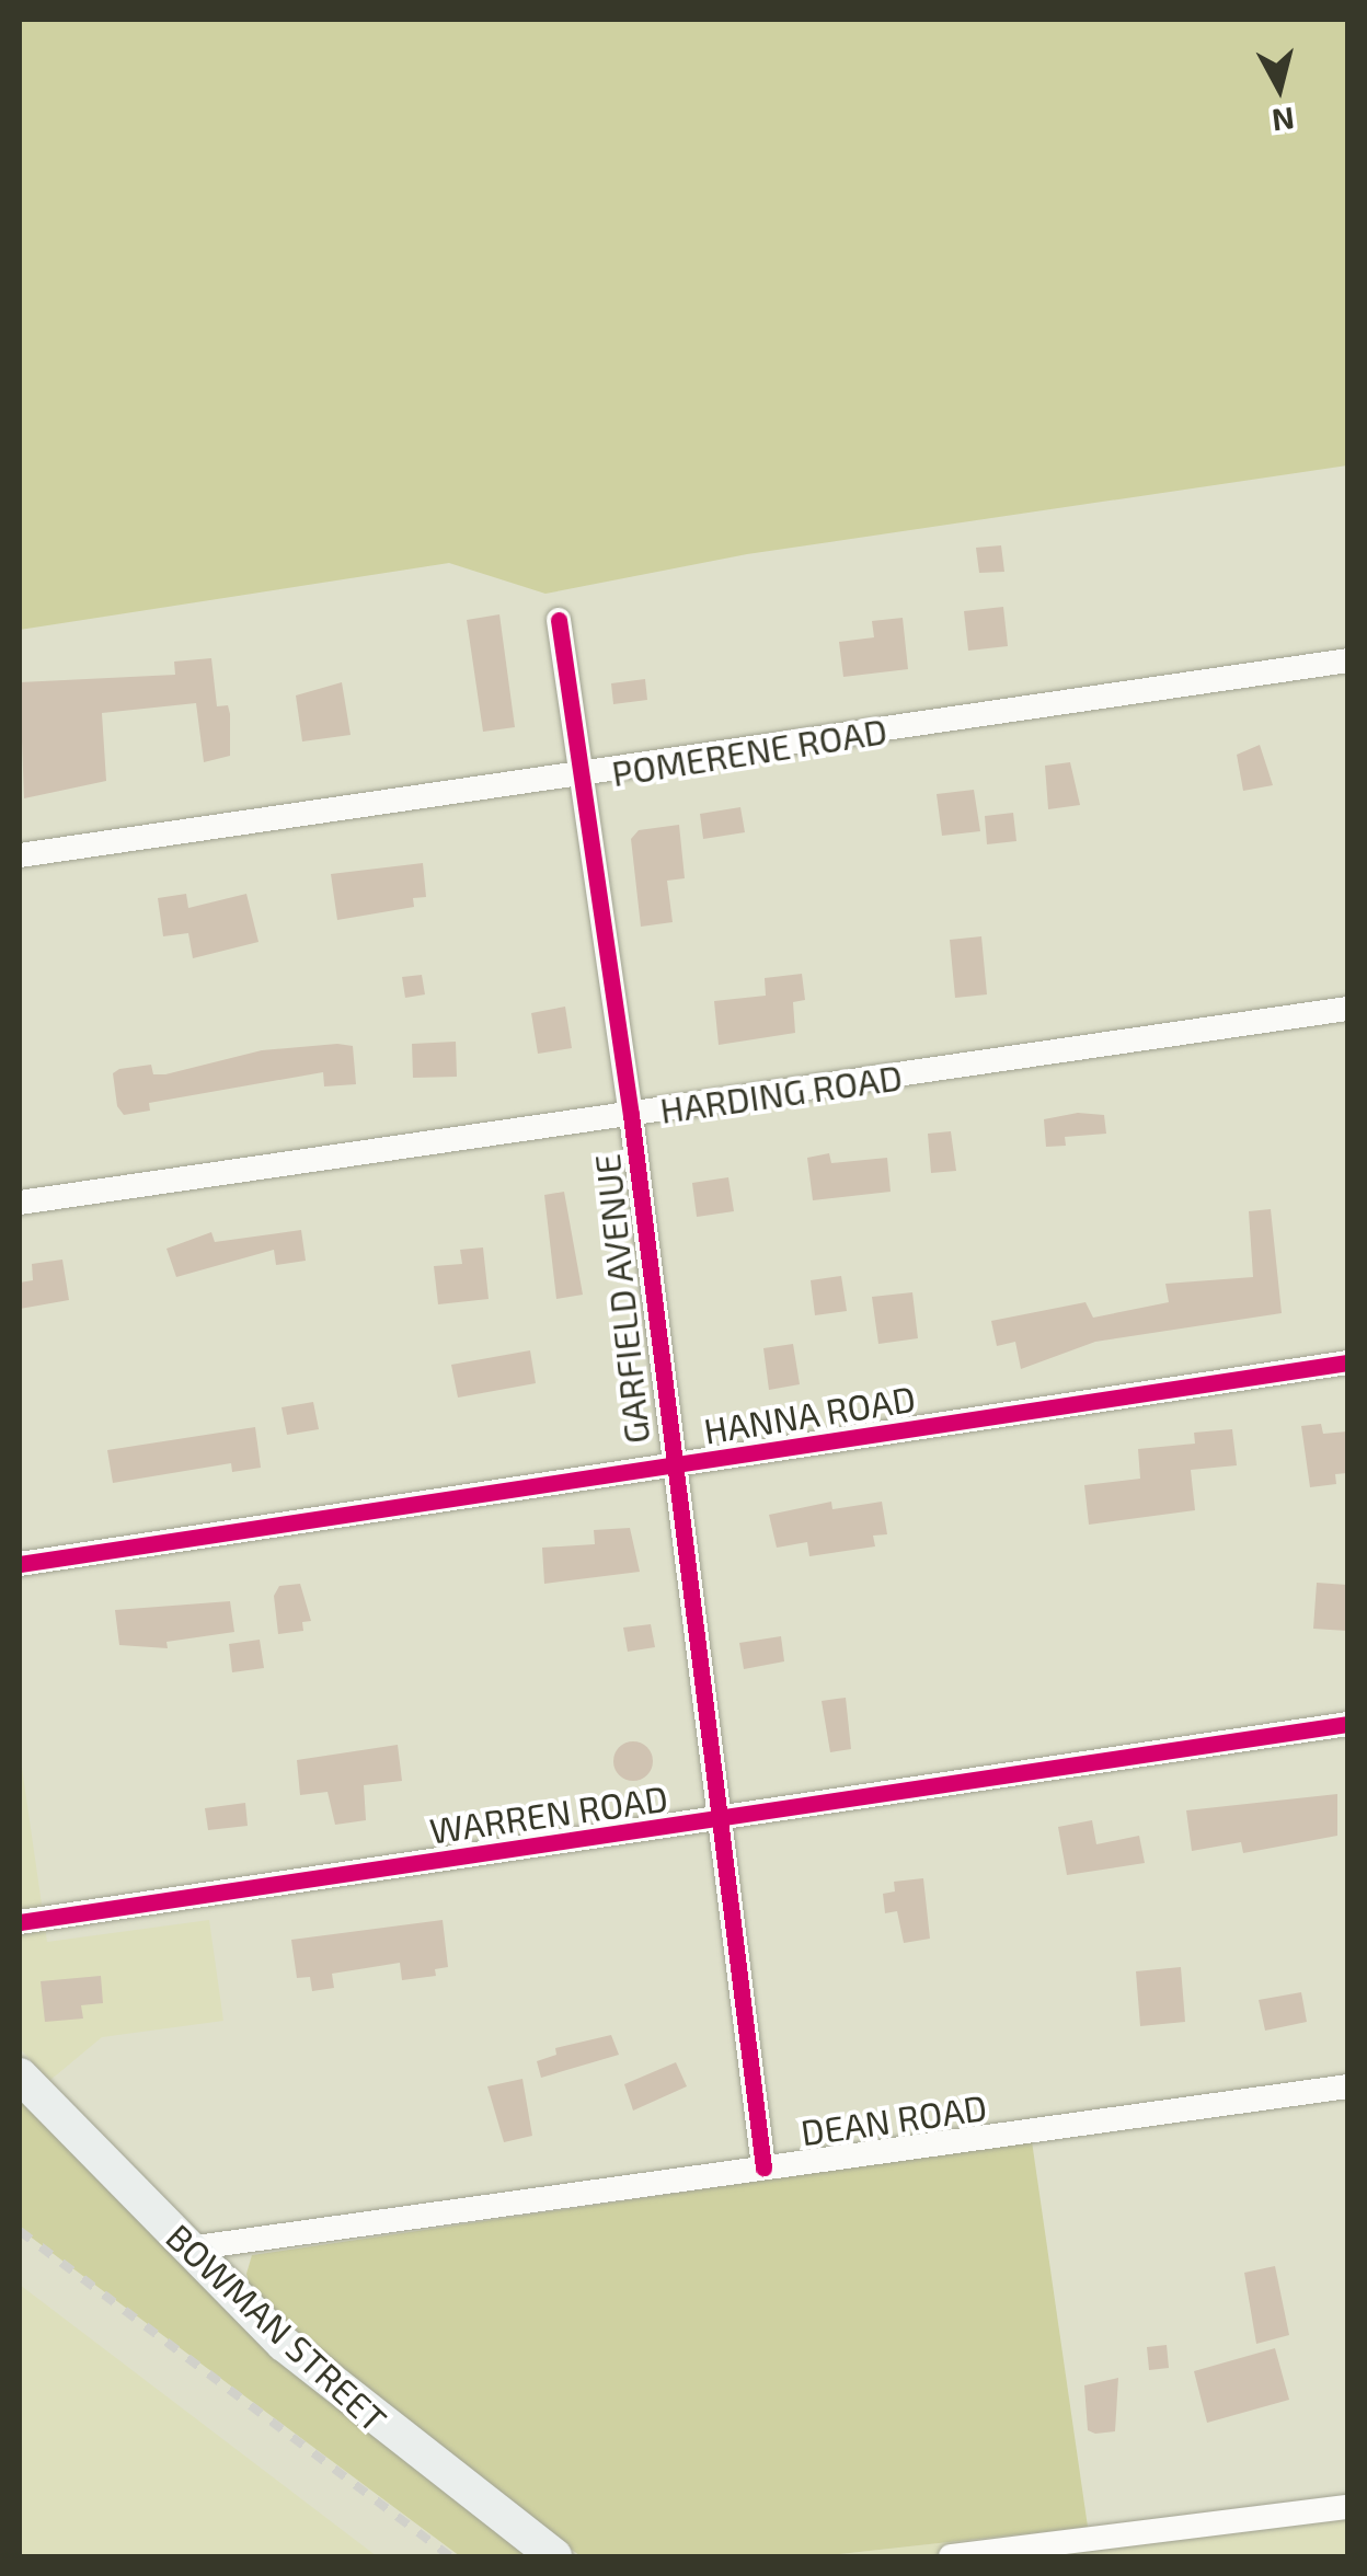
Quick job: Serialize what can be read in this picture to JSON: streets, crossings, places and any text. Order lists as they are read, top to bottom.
{
  "streets": {
    "street": [
      "POMERENE ROAD",
      "HARDING ROAD",
      "GARFIELD AVENUE",
      "HANNA ROAD",
      "WARREN ROAD",
      "DEAN ROAD",
      "BOWMAN STREET"
    ]
  },
  "crossings": [
    ["POMERENE ROAD", "GARFIELD AVENUE"],
    ["HARDING ROAD", "GARFIELD AVENUE"],
    ["GARFIELD AVENUE", "HANNA ROAD"],
    ["GARFIELD AVENUE", "WARREN ROAD"],
    ["GARFIELD AVENUE", "DEAN ROAD"],
    ["DEAN ROAD", "BOWMAN STREET"]
  ],
  "north": "bottom"
}
